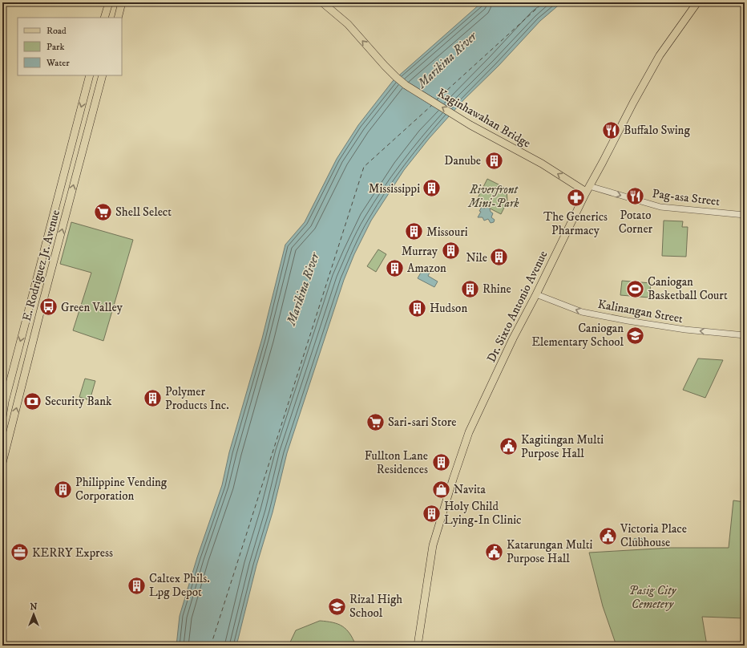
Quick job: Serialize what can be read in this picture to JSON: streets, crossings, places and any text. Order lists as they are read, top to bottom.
{
  "streets": {
    "main road": ["Kaginhawahan Bridge", "E. Rodriguez Jr. Avenue", "Dr. Sixto Antonio Avenue"],
    "street": ["Pag-asa Street", "Kalinangan Street"]
  },
  "crossings": [
    ["Kaginhawahan Bridge", "Pag-asa Street"],
    ["Kaginhawahan Bridge", "Dr. Sixto Antonio Avenue"],
    ["Pag-asa Street", "Dr. Sixto Antonio Avenue"],
    ["Dr. Sixto Antonio Avenue", "Kalinangan Street"]
  ],
  "one_way": ["Kaginhawahan Bridge", "Pag-asa Street", "Kalinangan Street"],
  "water": ["Marikina River"],
  "parks": ["Riverfront Mini-Park", "Pasig City Cemetery"],
  "places": {
    "restaurant": ["Buffalo Swing", "Potato Corner"],
    "building": [
      "Danube",
      "Mississippi",
      "Missouri",
      "Murray",
      "Nile",
      "Amazon",
      "Rhine",
      "Hudson",
      "Polymer Products Inc.",
      "Fullton Lane Residences",
      "Philippine Vending Corporation",
      "Holy Child Lying-In Clinic",
      "Caltex Phils. Lpg Depot"
    ],
    "pharmacy": ["The Generics Pharmacy"],
    "supermarket": ["Shell Select", "Sari-sari Store"],
    "sports": ["Caniogan Basketball Court"],
    "bus stop": ["Green Valley"],
    "school or university": ["Caniogan Elementary School", "Rizal High School"],
    "bank": ["Security Bank"],
    "public building": ["Kagitingan Multi Purpose Hall", "Victoria Place Clubhouse", "Katarungan Multi Purpose Hall"],
    "shop": ["Navita"],
    "office": ["KERRY Express"]
  },
  "legend": ["Road", "Park", "Water"],
  "north": "top"
}
